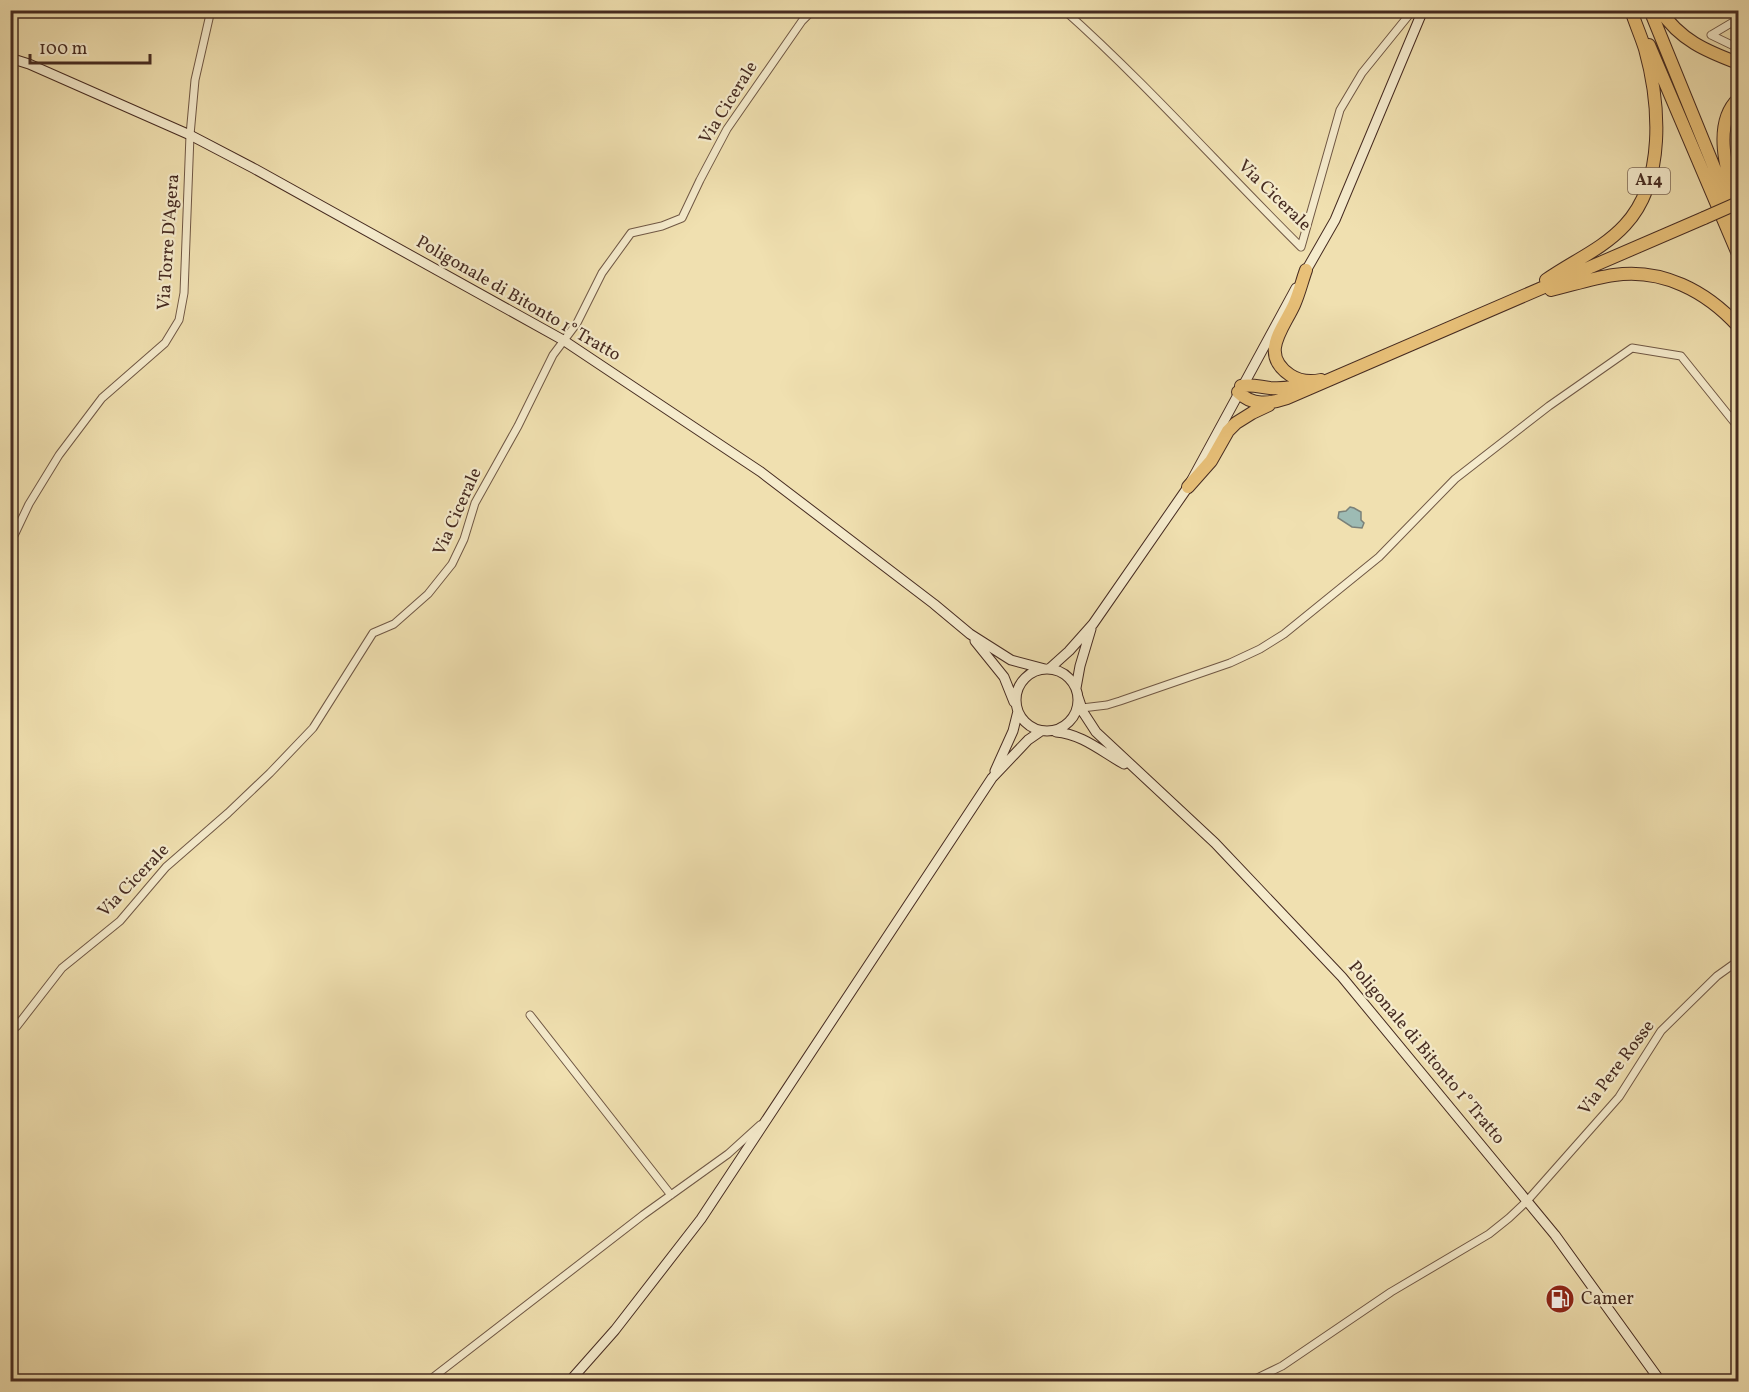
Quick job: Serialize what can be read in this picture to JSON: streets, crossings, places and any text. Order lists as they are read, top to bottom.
{
  "streets": {
    "highway": ["A14"],
    "main road": ["Poligonale di Bitonto 1° Tratto"],
    "street": ["Via Cicerale", "Via Torre D'Agera", "Via Pere Rosse"]
  },
  "crossings": [
    ["Via Cicerale", "Poligonale di Bitonto 1° Tratto"],
    ["Via Torre D'Agera", "Poligonale di Bitonto 1° Tratto"],
    ["Poligonale di Bitonto 1° Tratto", "Via Pere Rosse"]
  ],
  "places": {
    "fuel station": ["Camer"]
  },
  "scale_bar": "100 m"
}
